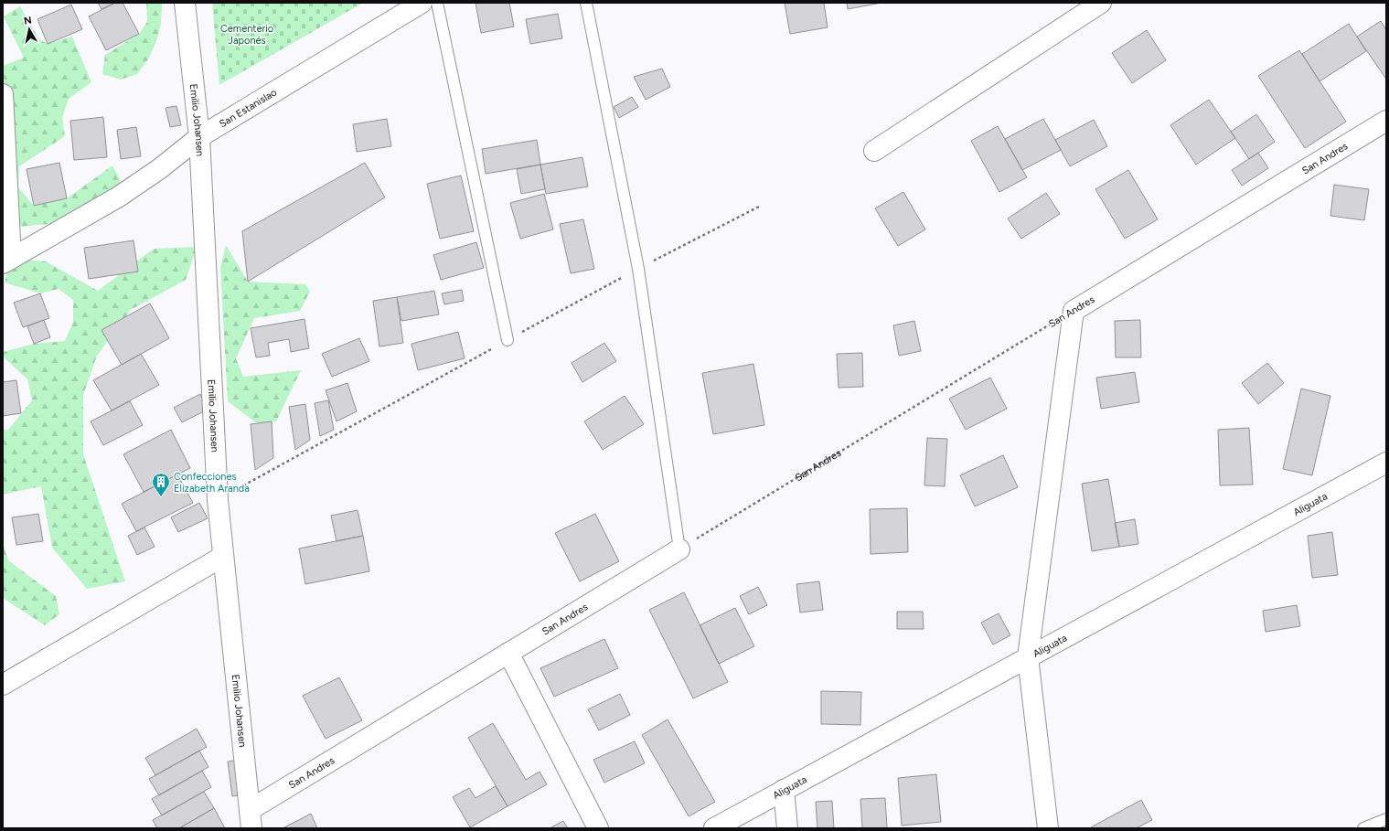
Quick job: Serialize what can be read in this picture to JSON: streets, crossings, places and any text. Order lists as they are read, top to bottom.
{
  "streets": {
    "street": [
      "San Estanislao",
      "Emilio Johansen",
      "San Andres",
      "Aliguata"
    ]
  },
  "crossings": [
    ["San Estanislao", "Emilio Johansen"],
    ["Emilio Johansen", "San Andres"]
  ],
  "parks": ["Cementerio Japonés"],
  "places": {
    "building": ["Confecciones Elizabeth Aranda"]
  },
  "north": "top"
}
